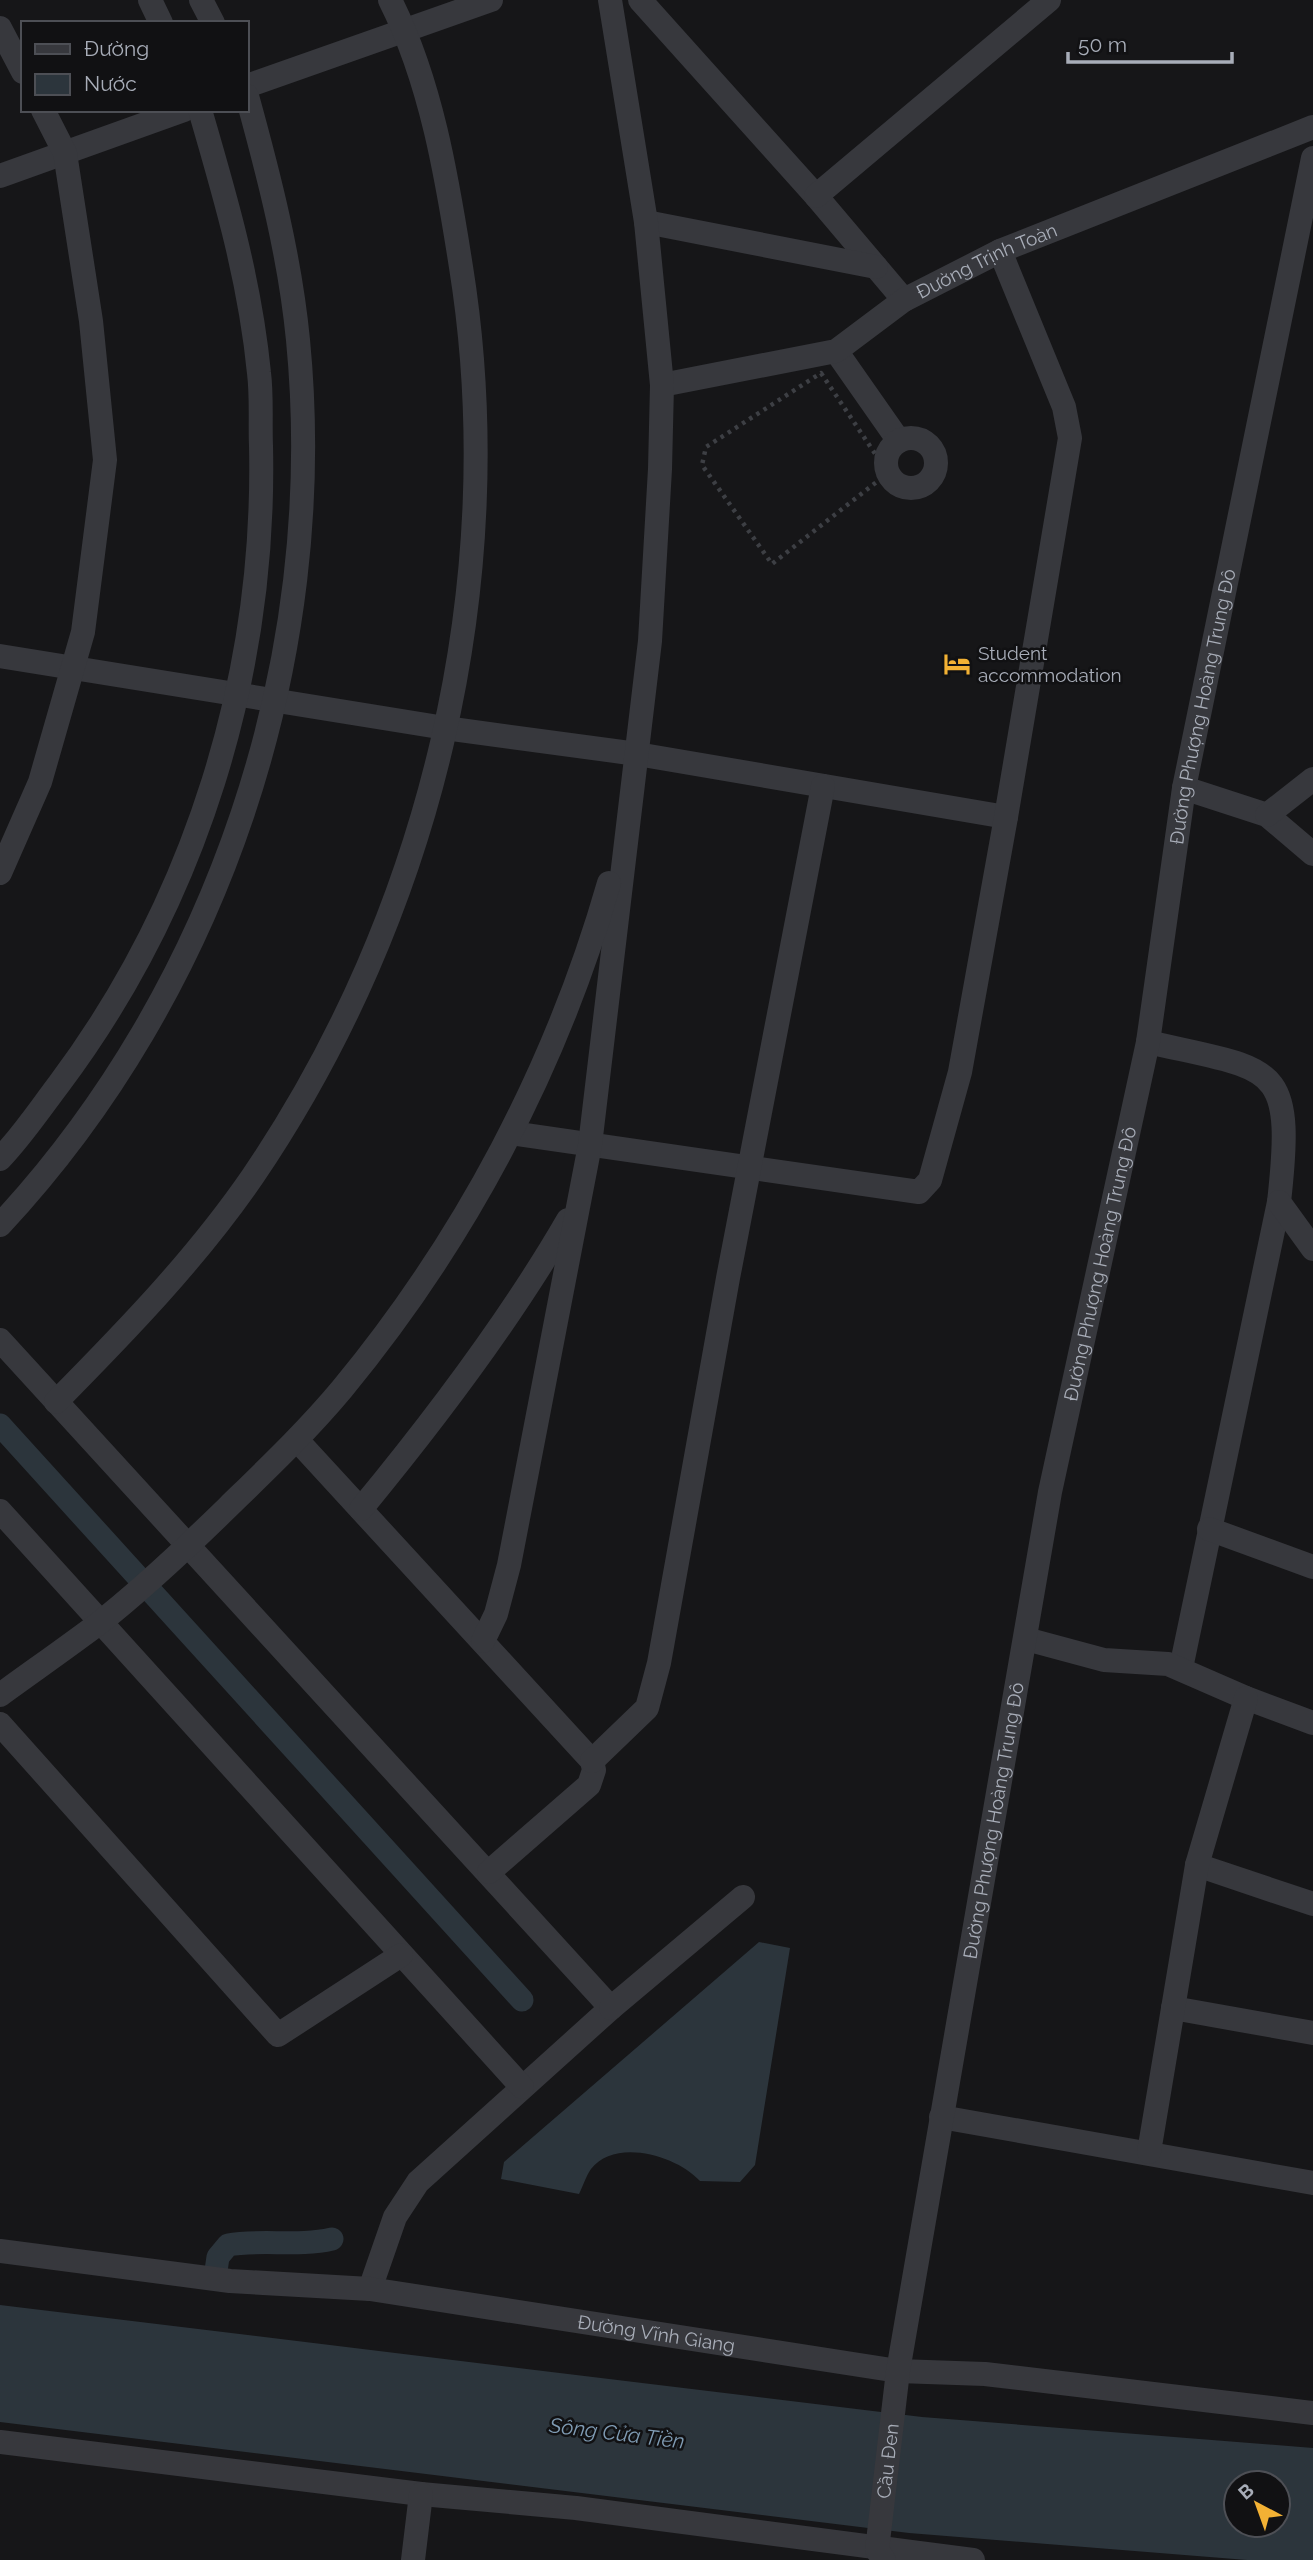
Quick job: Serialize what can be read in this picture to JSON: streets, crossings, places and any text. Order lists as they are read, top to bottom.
{
  "streets": {
    "street": [
      "Đường Trịnh Toàn",
      "Đường Phượng Hoàng Trung Đô",
      "Đường Vĩnh Giang",
      "Cầu Đen"
    ]
  },
  "crossings": [
    ["Đường Phượng Hoàng Trung Đô", "Đường Vĩnh Giang"],
    ["Đường Phượng Hoàng Trung Đô", "Cầu Đen"],
    ["Đường Vĩnh Giang", "Cầu Đen"]
  ],
  "water": ["Sông Cửa Tiền"],
  "places": {
    "hotel": ["Student accommodation"]
  },
  "legend": ["Đường", "Nước"],
  "scale_bar": "50 m",
  "north": "top left"
}
